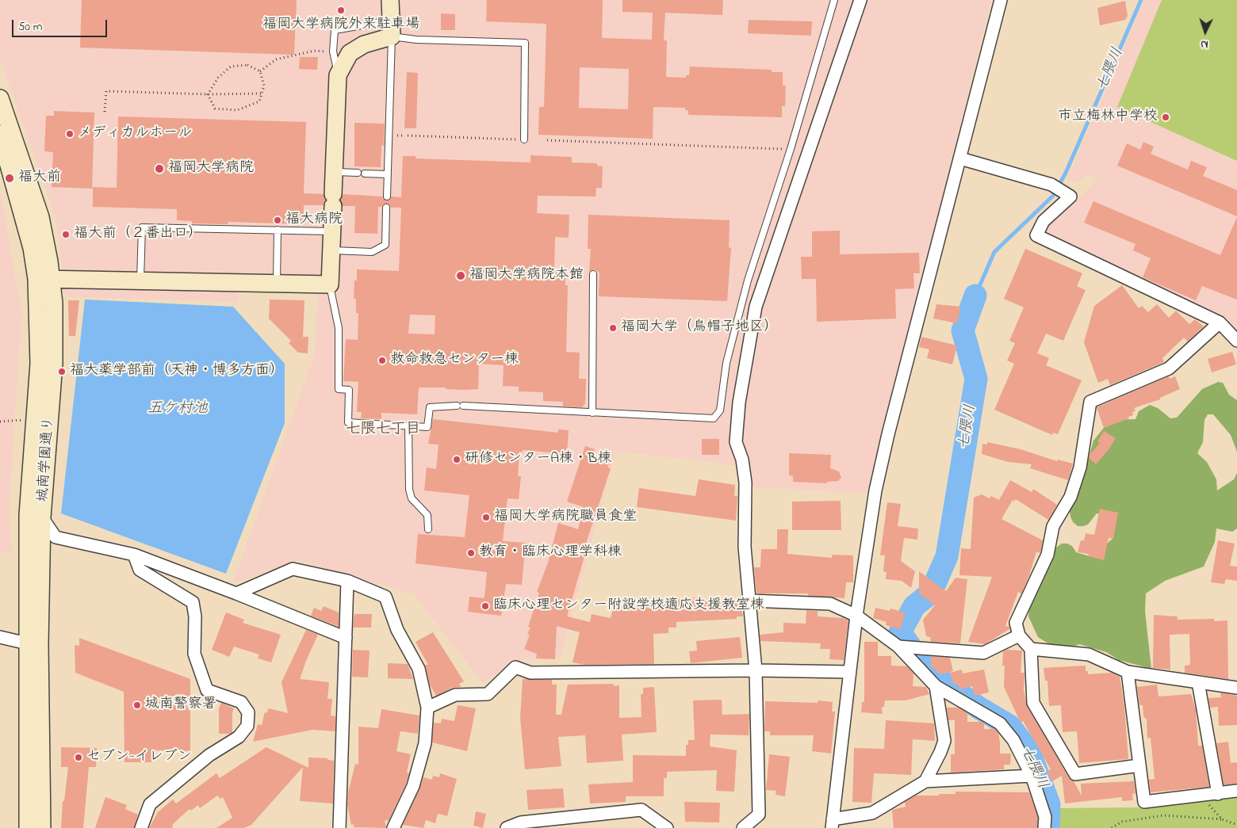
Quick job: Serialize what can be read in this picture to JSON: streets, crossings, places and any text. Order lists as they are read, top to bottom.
{
  "streets": {
    "street": ["城南学園通り"]
  },
  "districts": ["七隈七丁目"],
  "water": ["七隈川", "五ケ村池"],
  "places": [
    "福岡大学病院外来駐車場",
    "市立梅林中学校",
    "メディカルホール",
    "福岡大学病院",
    "福大前",
    "福大病院",
    "福大前（２番出口）",
    "福岡大学病院本館",
    "福岡大学（烏帽子地区）",
    "救命救急センター棟",
    "福大薬学部前（天神・博多方面）",
    "研修センターA棟・B棟",
    "福岡大学病院職員食堂",
    "教育・臨床心理学科棟",
    "臨床心理センター附設学校適応支援教室棟",
    "城南警察署",
    "セブン-イレブン"
  ],
  "scale_bar": "50 m",
  "north": "bottom"
}
